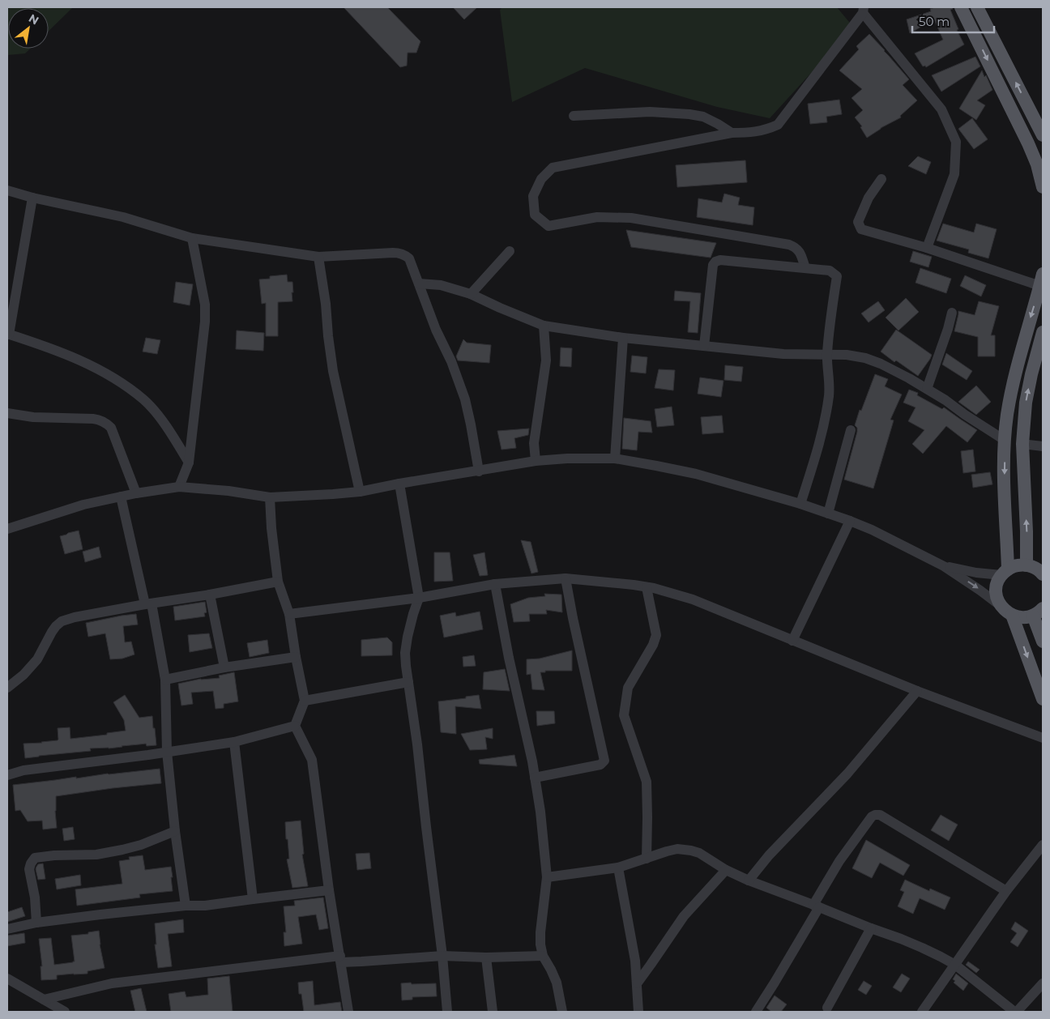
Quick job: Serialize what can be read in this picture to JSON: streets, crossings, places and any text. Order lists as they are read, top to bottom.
{
  "scale_bar": "50 m",
  "north": "top right"
}
